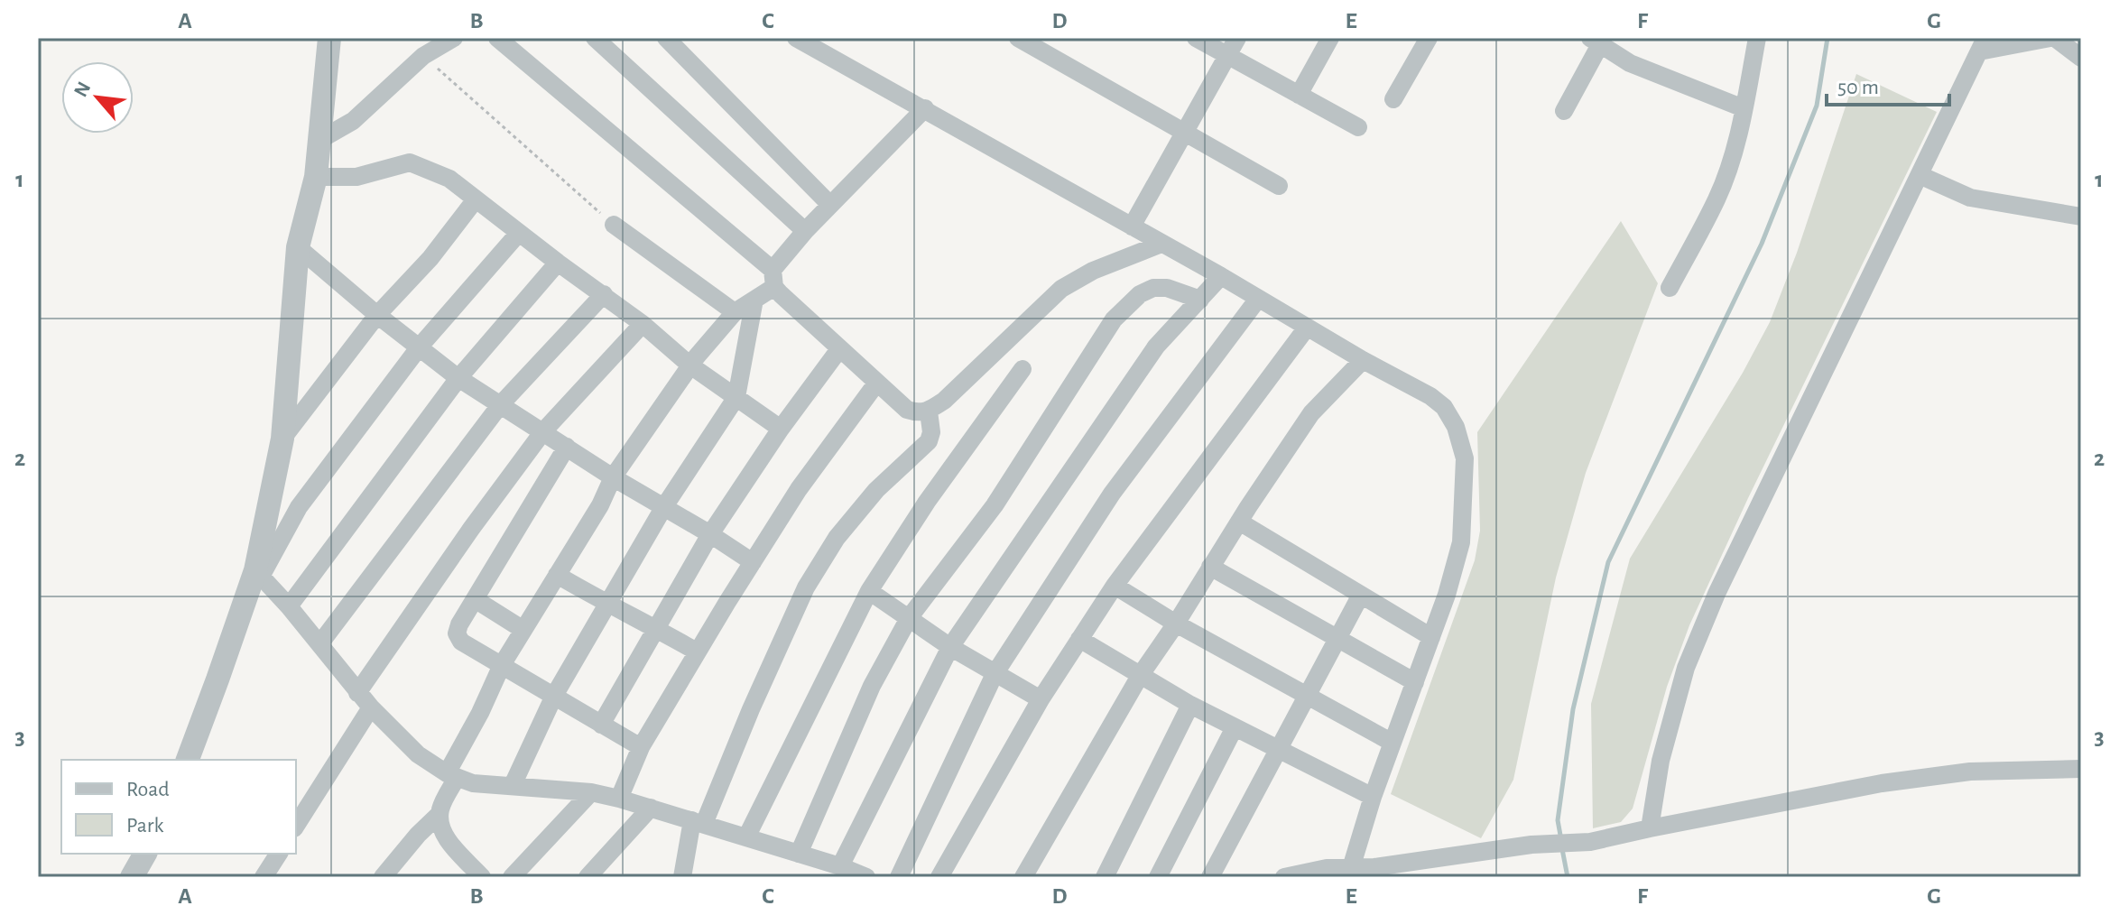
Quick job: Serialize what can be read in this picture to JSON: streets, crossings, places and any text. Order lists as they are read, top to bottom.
{
  "legend": ["Road", "Park"],
  "scale_bar": "50 m",
  "north": "top left",
  "grid": {
    "columns": [
      "A",
      "B",
      "C",
      "D",
      "E",
      "F",
      "G"
    ],
    "rows": ["1", "2", "3"]
  }
}
